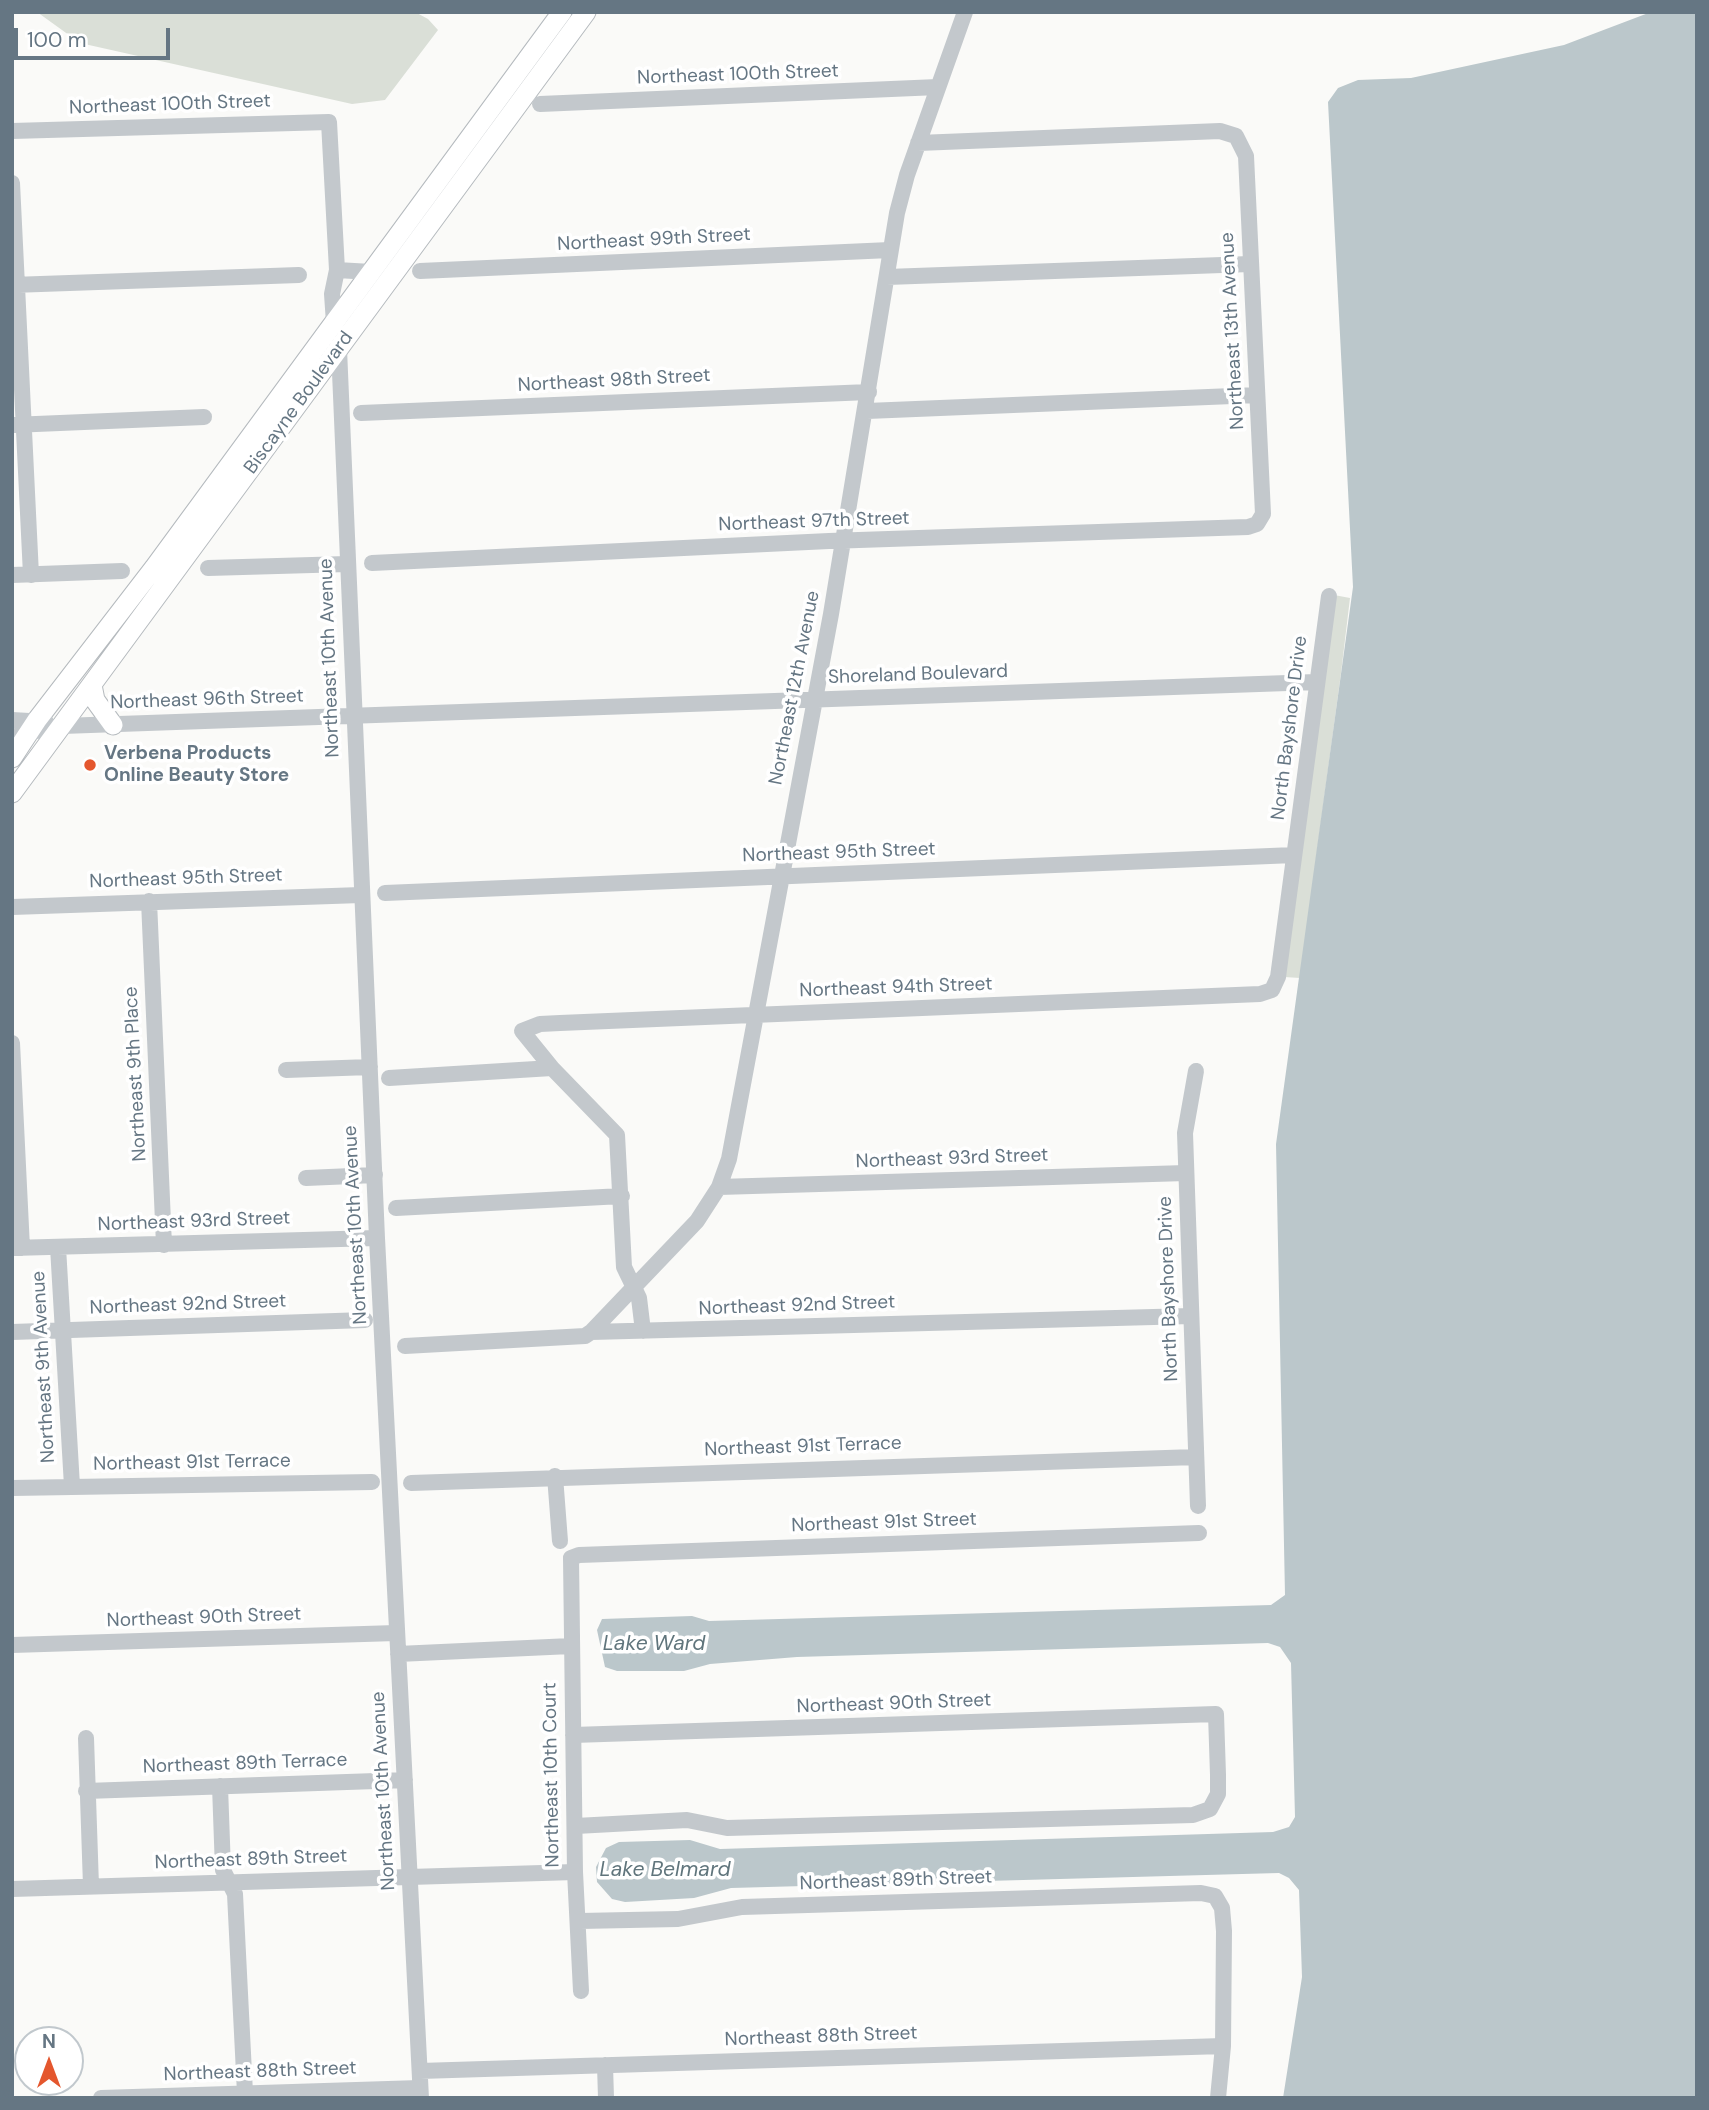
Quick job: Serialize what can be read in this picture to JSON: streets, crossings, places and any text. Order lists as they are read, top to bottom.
{
  "streets": {
    "main road": ["Biscayne Boulevard"],
    "street": [
      "Northeast 100th Street",
      "Northeast 99th Street",
      "Northeast 13th Avenue",
      "Northeast 98th Street",
      "Northeast 97th Street",
      "Northeast 10th Avenue",
      "Shoreland Boulevard",
      "Northeast 12th Avenue",
      "Northeast 96th Street",
      "North Bayshore Drive",
      "Northeast 95th Street",
      "Northeast 94th Street",
      "Northeast 9th Place",
      "Northeast 93rd Street",
      "Northeast 92nd Street",
      "Northeast 9th Avenue",
      "Northeast 91st Terrace",
      "Northeast 91st Street",
      "Northeast 90th Street",
      "Northeast 89th Terrace",
      "Northeast 10th Court",
      "Northeast 89th Street",
      "Northeast 88th Street"
    ]
  },
  "crossings": [
    ["Northeast 100th Street", "Northeast 12th Avenue"],
    ["Northeast 99th Street", "Northeast 12th Avenue"],
    ["Northeast 13th Avenue", "Northeast 97th Street"],
    ["Northeast 13th Avenue", "Northeast 12th Avenue"],
    ["Northeast 98th Street", "Northeast 12th Avenue"],
    ["Biscayne Boulevard", "Northeast 10th Avenue"],
    ["Biscayne Boulevard", "Northeast 96th Street"],
    ["Northeast 97th Street", "Northeast 12th Avenue"],
    ["Northeast 10th Avenue", "Shoreland Boulevard"],
    ["Northeast 10th Avenue", "Northeast 96th Street"],
    ["Northeast 10th Avenue", "Northeast 95th Street"],
    ["Northeast 10th Avenue", "Northeast 93rd Street"],
    ["Northeast 10th Avenue", "Northeast 90th Street"],
    ["Northeast 10th Avenue", "Northeast 89th Terrace"],
    ["Northeast 10th Avenue", "Northeast 89th Street"],
    ["Northeast 10th Avenue", "Northeast 88th Street"],
    ["Shoreland Boulevard", "Northeast 12th Avenue"],
    ["Shoreland Boulevard", "Northeast 96th Street"],
    ["Shoreland Boulevard", "North Bayshore Drive"],
    ["Northeast 12th Avenue", "Northeast 95th Street"],
    ["Northeast 12th Avenue", "Northeast 94th Street"],
    ["Northeast 12th Avenue", "Northeast 93rd Street"],
    ["Northeast 12th Avenue", "Northeast 92nd Street"],
    ["North Bayshore Drive", "Northeast 95th Street"],
    ["North Bayshore Drive", "Northeast 94th Street"],
    ["North Bayshore Drive", "Northeast 93rd Street"],
    ["North Bayshore Drive", "Northeast 92nd Street"],
    ["North Bayshore Drive", "Northeast 91st Terrace"],
    ["Northeast 95th Street", "Northeast 9th Place"],
    ["Northeast 9th Place", "Northeast 93rd Street"],
    ["Northeast 93rd Street", "Northeast 9th Avenue"],
    ["Northeast 92nd Street", "Northeast 9th Avenue"],
    ["Northeast 9th Avenue", "Northeast 91st Terrace"],
    ["Northeast 91st Street", "Northeast 10th Court"],
    ["Northeast 90th Street", "Northeast 10th Court"],
    ["Northeast 10th Court", "Northeast 89th Street"],
    ["Northeast 89th Street", "Northeast 88th Street"]
  ],
  "water": ["Lake Ward", "Lake Belmard"],
  "places": ["Verbena Products Online Beauty Store"],
  "scale_bar": "100 m",
  "north": "top"
}
